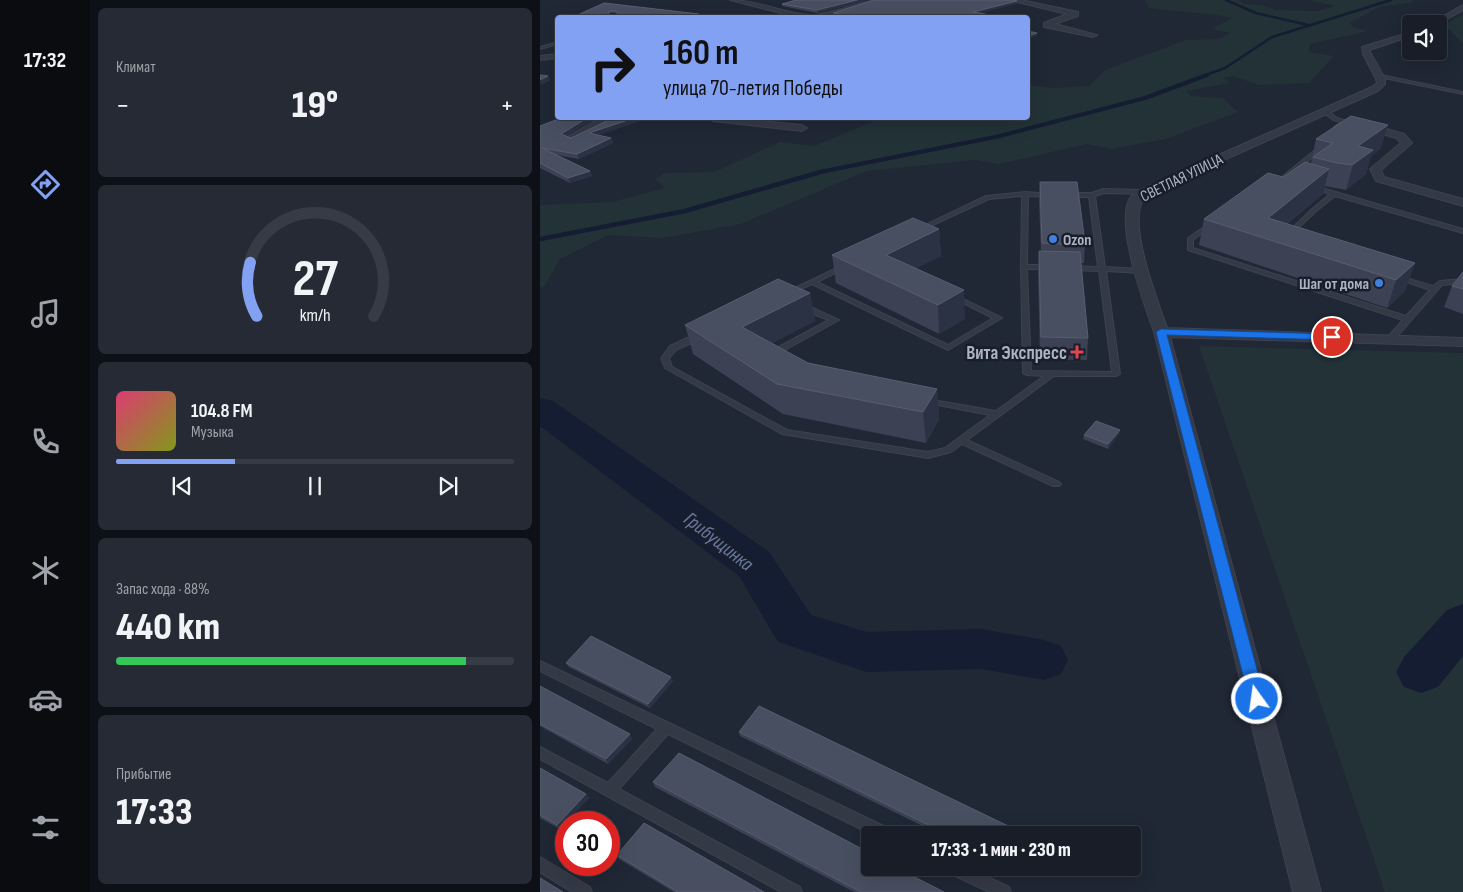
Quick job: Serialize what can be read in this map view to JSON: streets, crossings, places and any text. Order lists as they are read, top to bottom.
{
  "streets": {
    "street": ["СВЕТЛАЯ УЛИЦА"]
  },
  "water": ["Грибущинка"],
  "places": {
    "other": ["Ozon", "Шаг от дома"],
    "health": ["Вита Экспресс"]
  },
  "page": {
    "tabs": "17:32",
    "tile": [
      "Климат",
      ["Запас хода · 88%", "440 km"],
      ["Прибытие", "17:33"]
    ],
    "turn": ["160 m", "улица 70-летия Победы"],
    "heat": ["−", "19°", "+"],
    "song": ["104.8 FM", "Музыка"],
    "limit": "30",
    "trip": "17:33 · 1 мин · 230 m",
    "gauge": ["27", "km/h"]
  }
}
